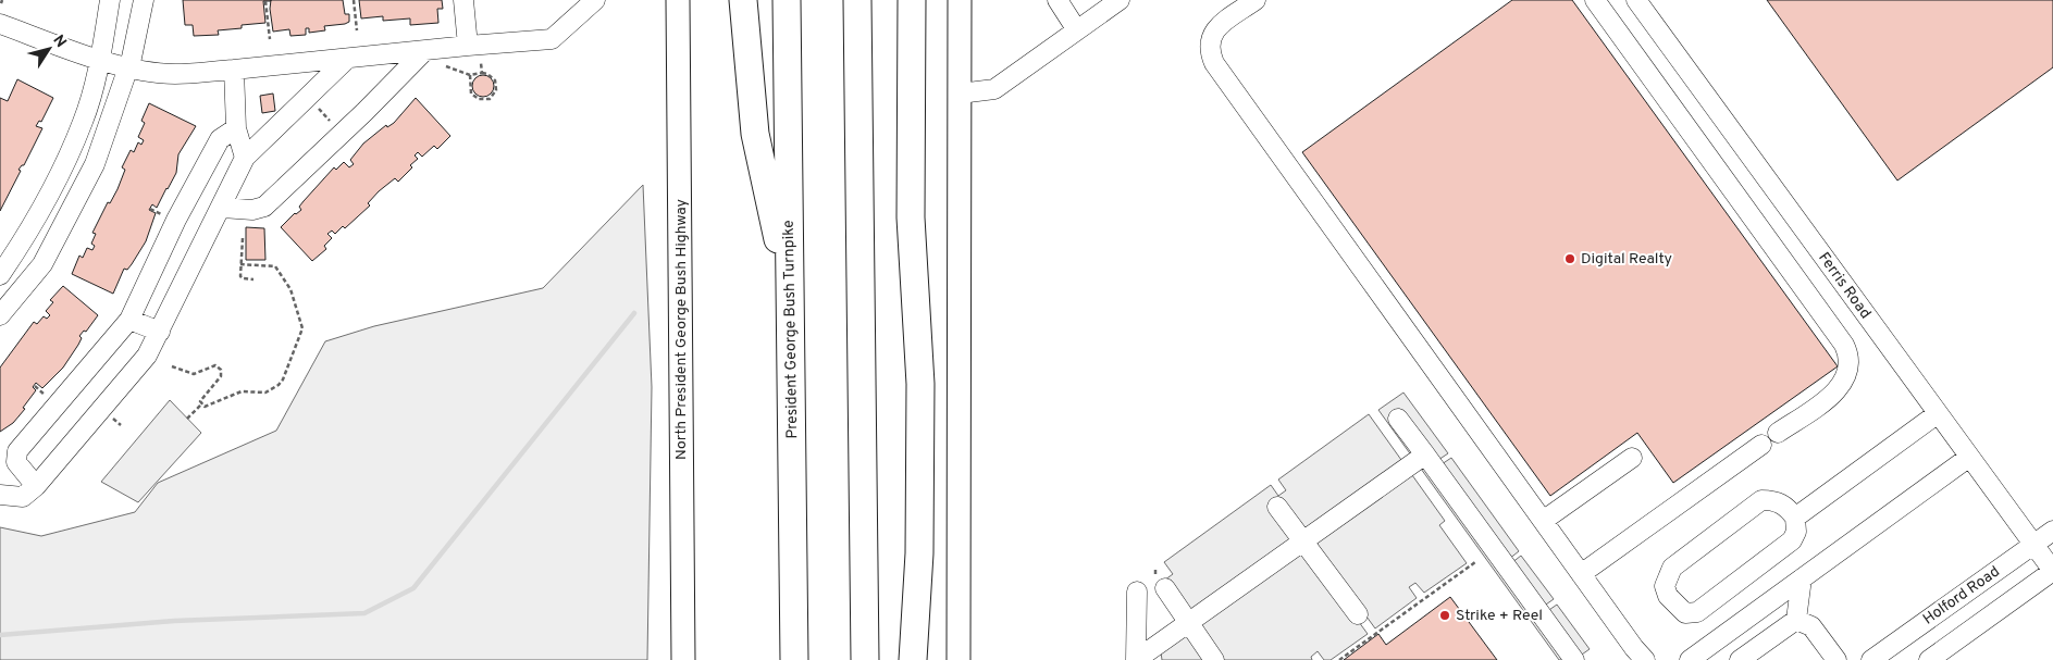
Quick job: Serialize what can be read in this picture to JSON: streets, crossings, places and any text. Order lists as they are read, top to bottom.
{
  "streets": {
    "highway": ["President George Bush Turnpike"],
    "main road": ["North President George Bush Highway"],
    "street": ["Ferris Road", "Holford Road"]
  },
  "crossings": [
    ["Ferris Road", "Holford Road"]
  ],
  "places": ["Digital Realty", "Strike + Reel"],
  "north": "top right"
}
